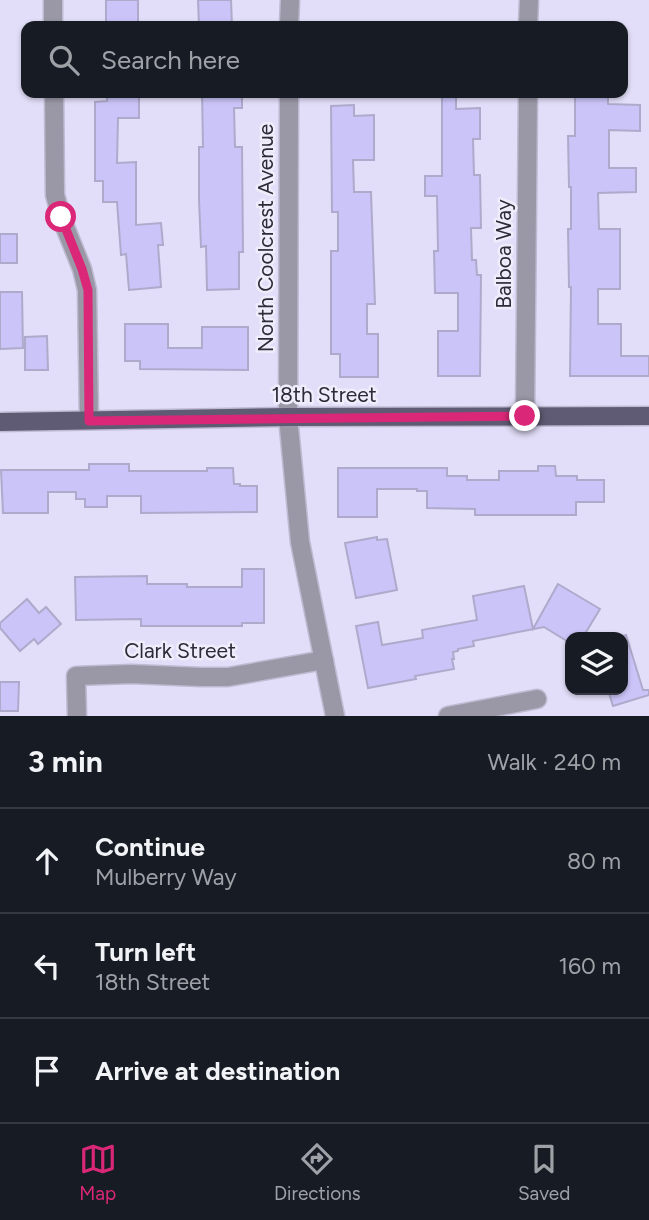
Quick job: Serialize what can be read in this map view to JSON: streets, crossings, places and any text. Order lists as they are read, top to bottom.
{
  "streets": {
    "main road": ["18th Street"],
    "street": ["North Coolcrest Avenue", "Balboa Way", "Clark Street"]
  },
  "crossings": [
    ["North Coolcrest Avenue", "18th Street"],
    ["North Coolcrest Avenue", "Clark Street"],
    ["Balboa Way", "18th Street"]
  ],
  "page": {
    "search": "Search here",
    "heading": ["3 min", "Walk · 240 m"],
    "list": [
      ["Continue", "Mulberry Way", "80 m"],
      ["Turn left", "18th Street", "160 m"],
      "Arrive at destination"
    ],
    "nav": ["Map", "Directions", "Saved"]
  }
}
